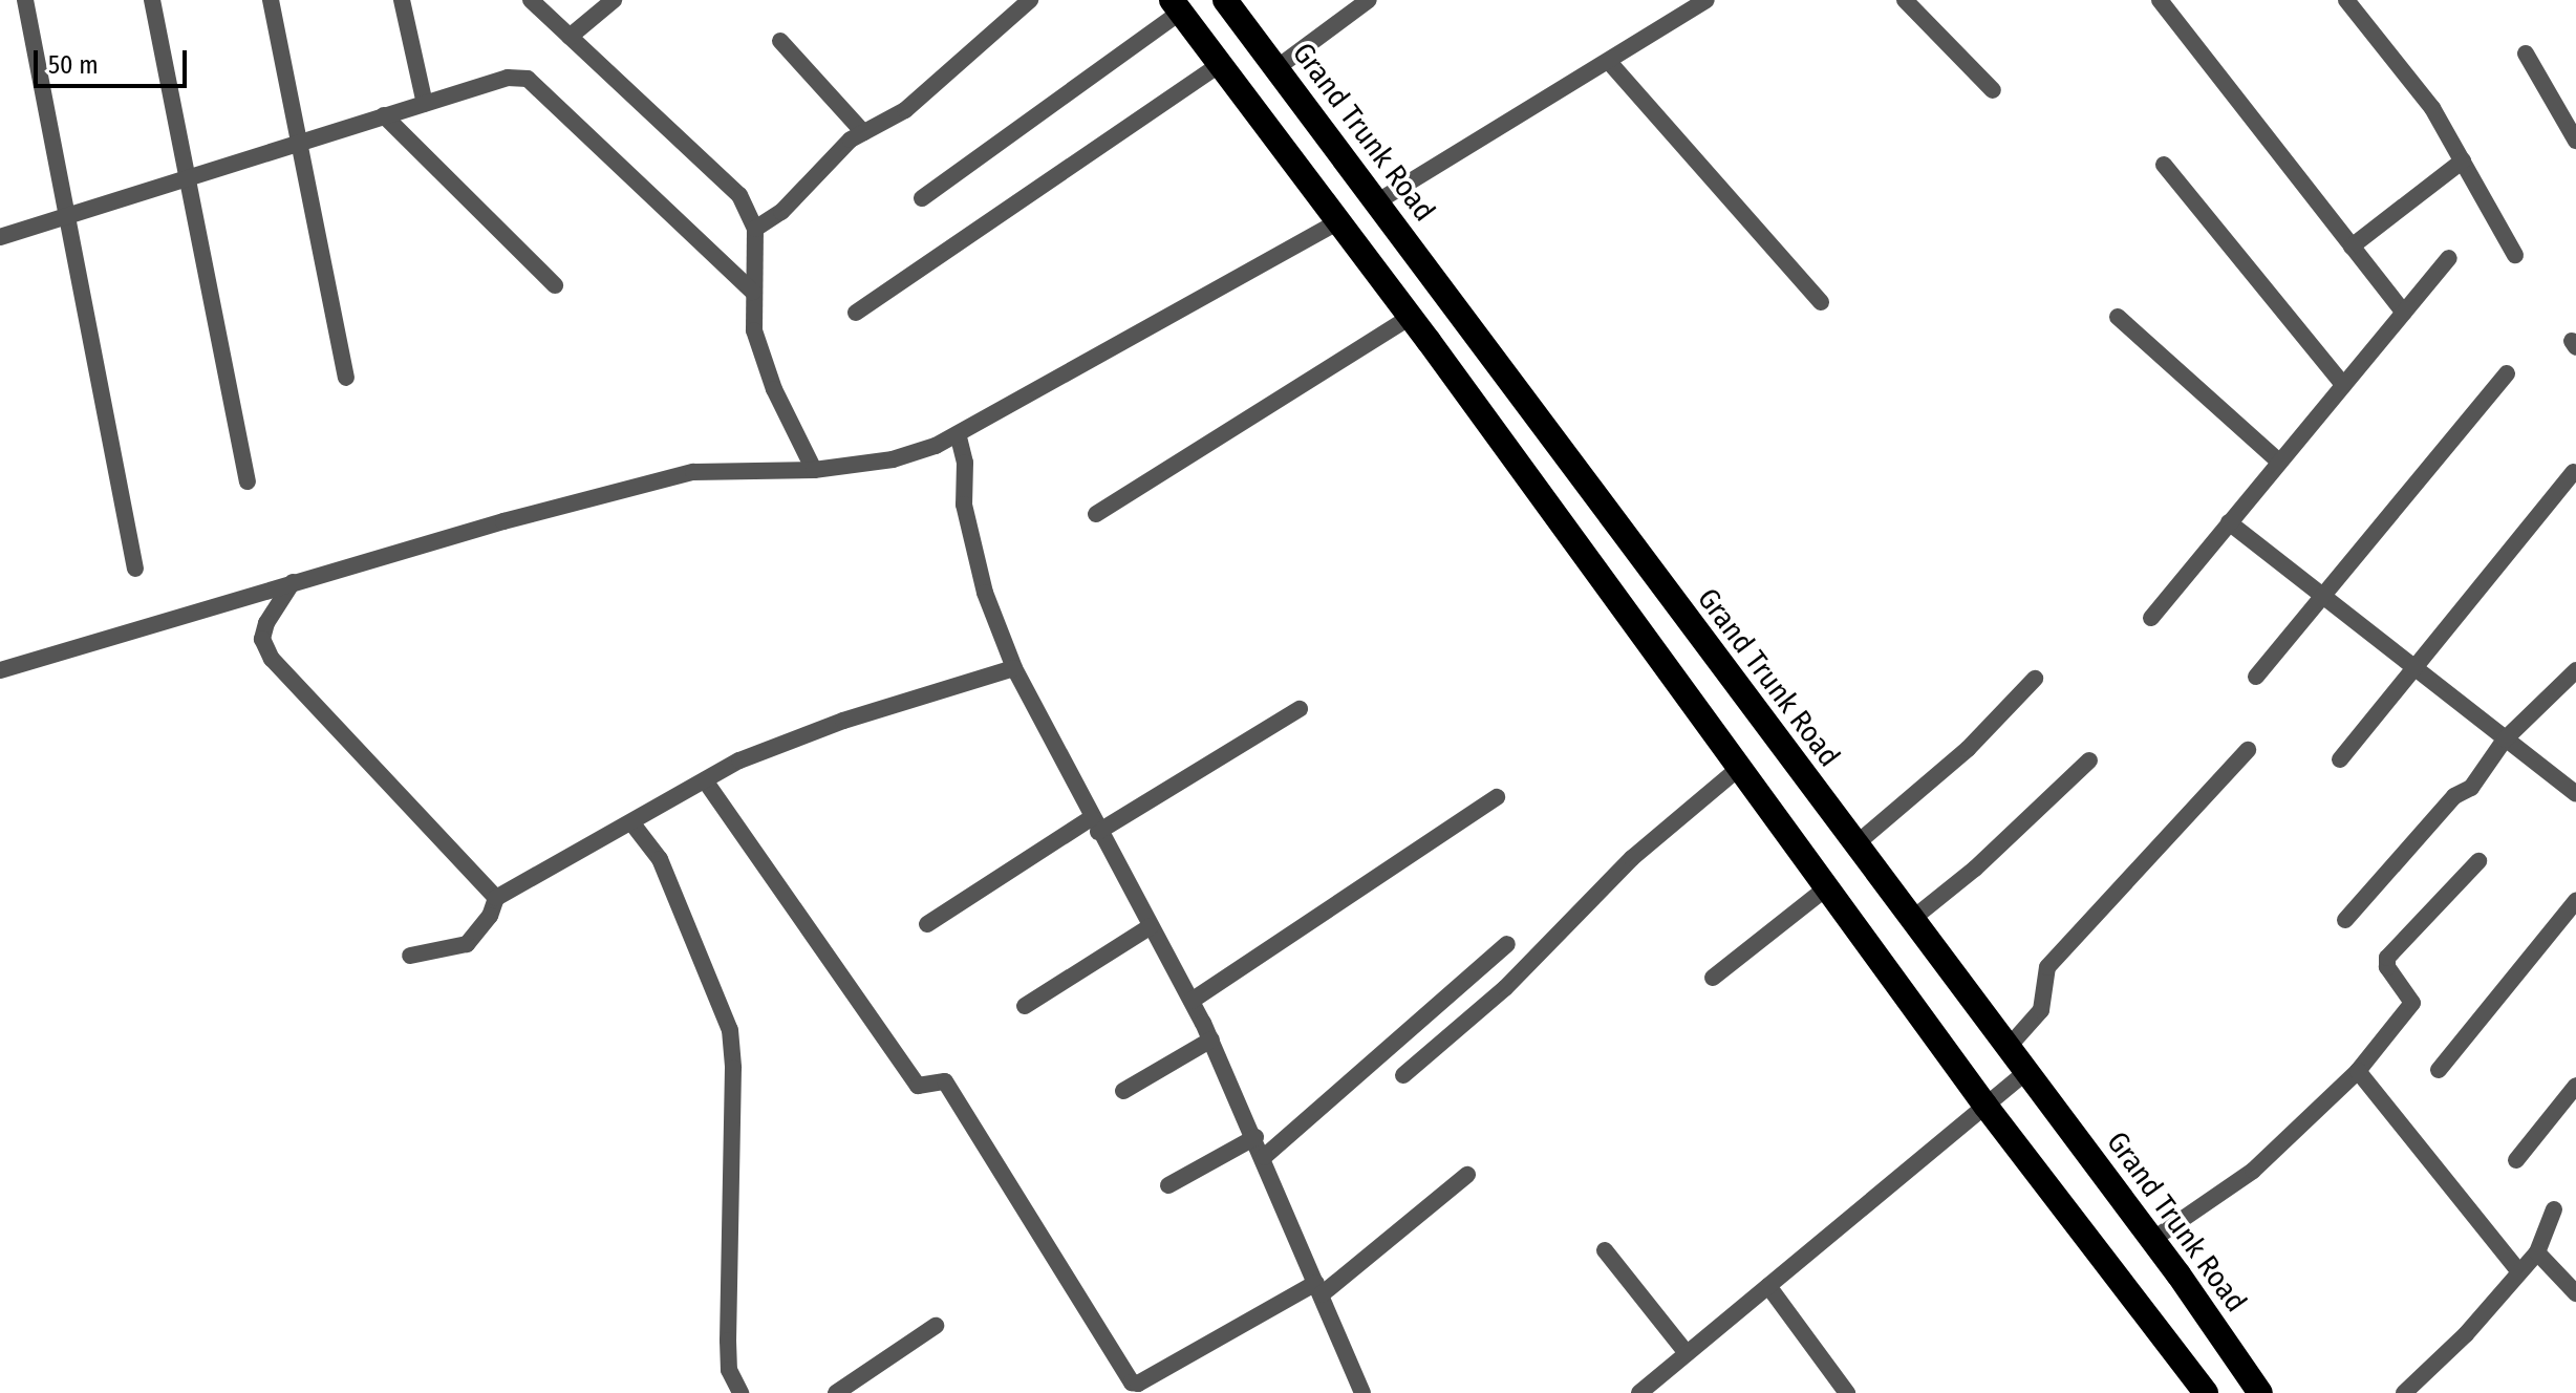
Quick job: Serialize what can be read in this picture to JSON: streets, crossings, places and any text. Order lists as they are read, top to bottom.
{
  "streets": {
    "highway": ["Grand Trunk Road"]
  },
  "scale_bar": "50 m"
}
